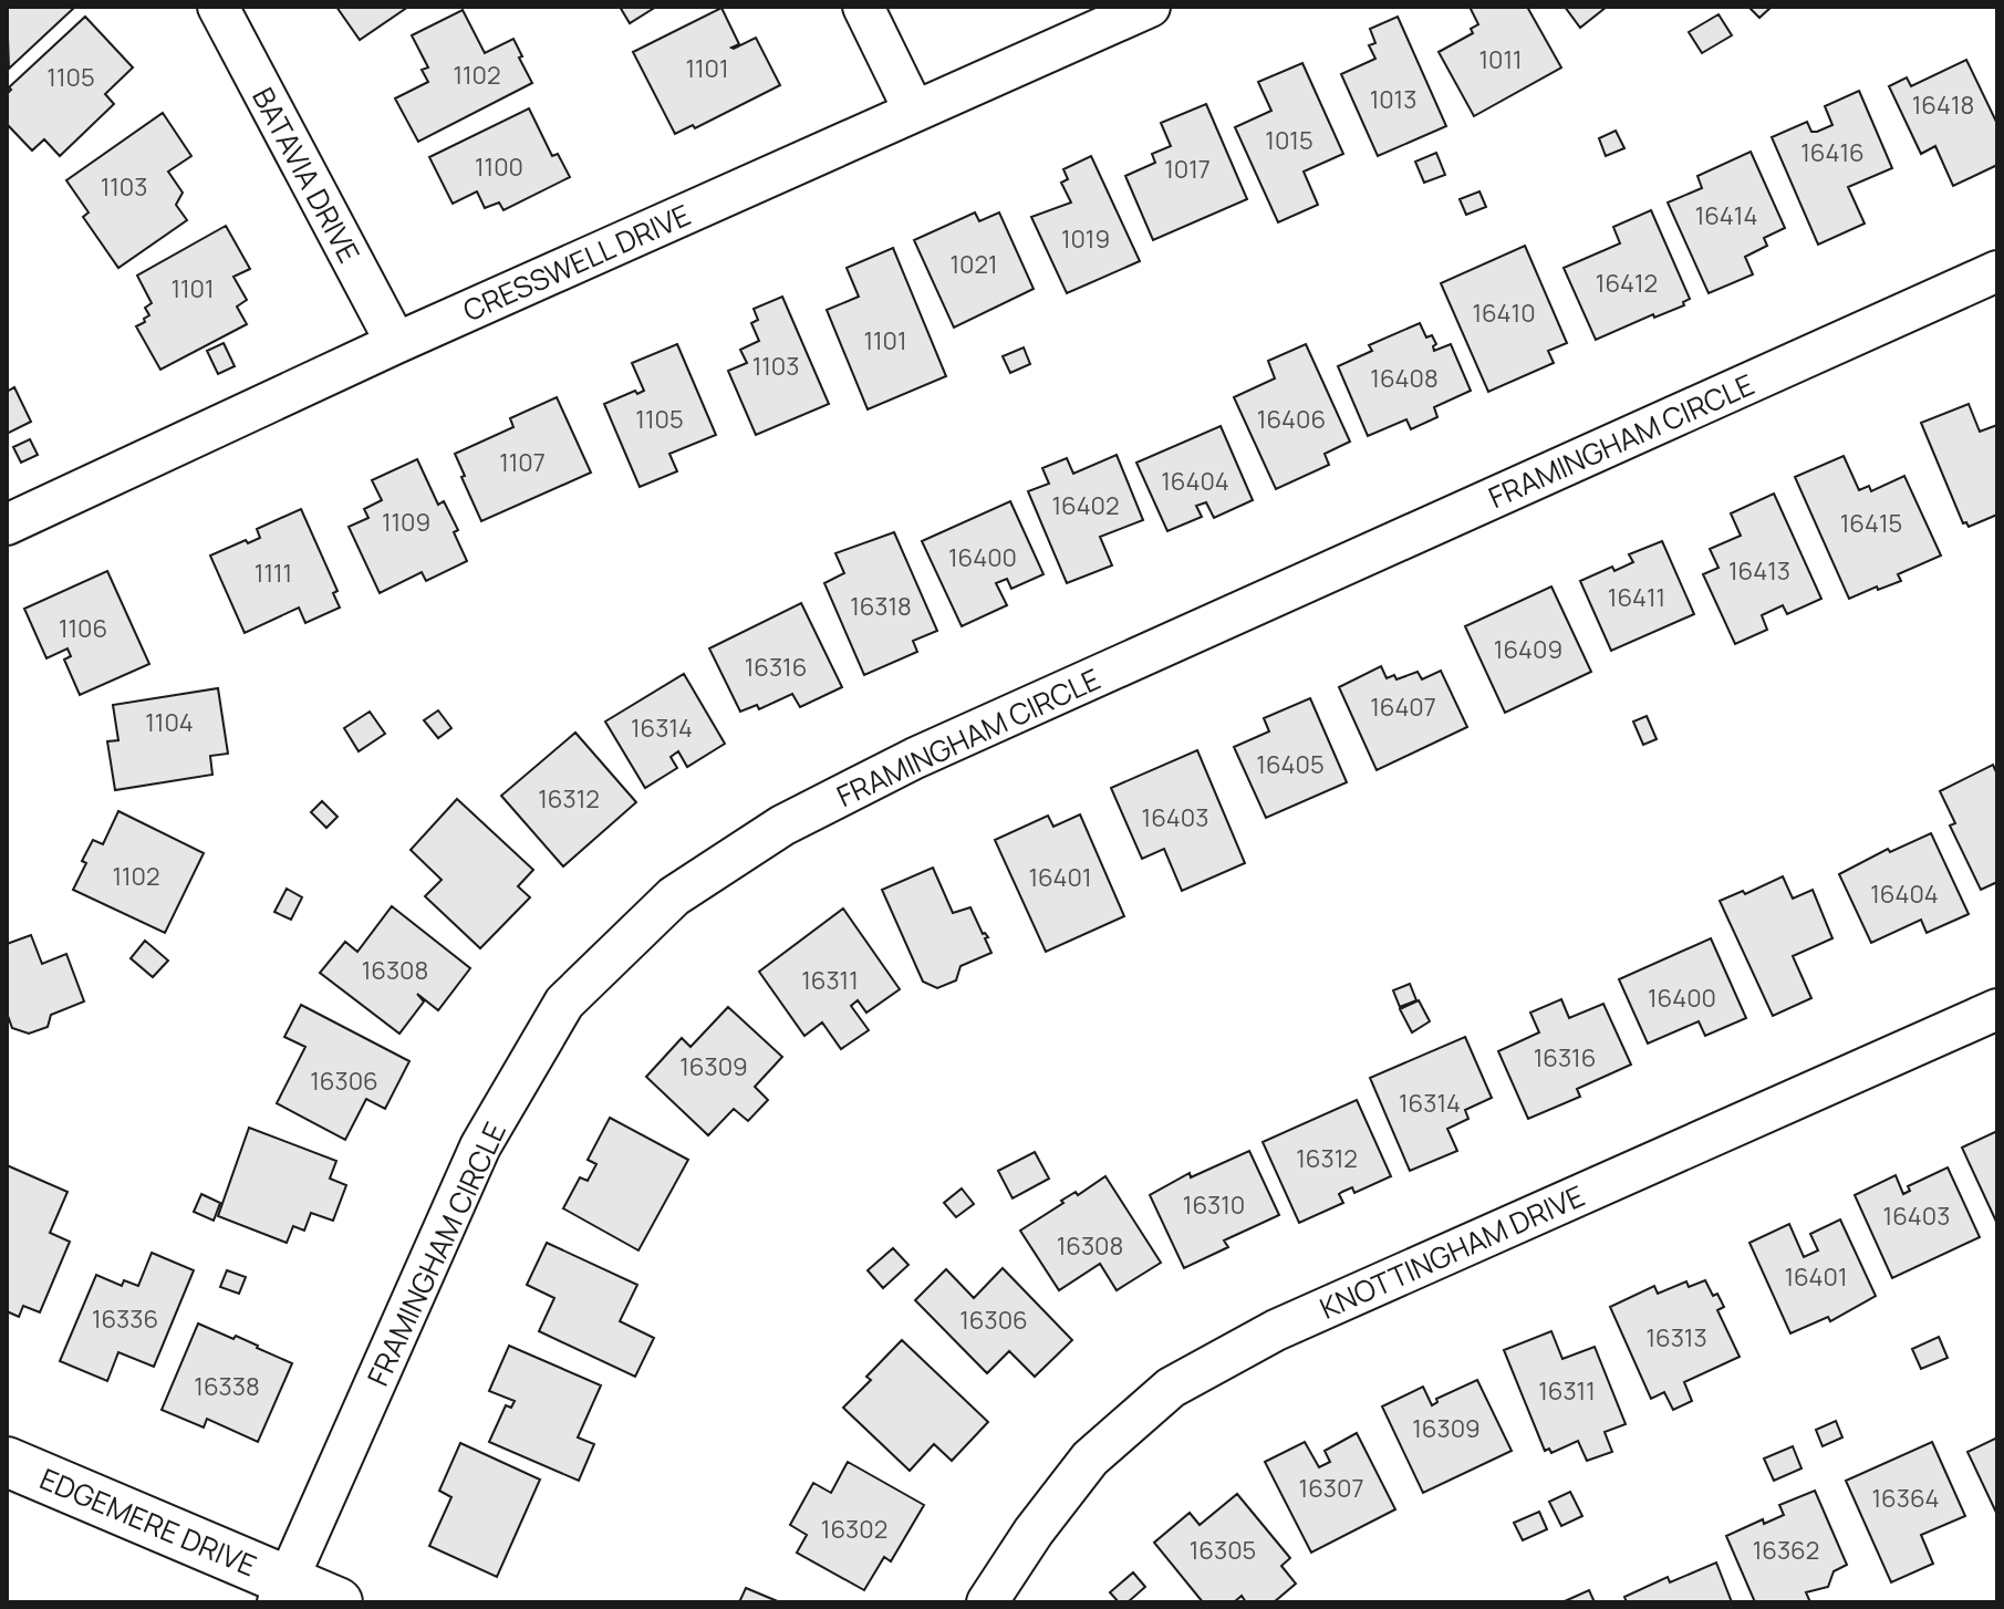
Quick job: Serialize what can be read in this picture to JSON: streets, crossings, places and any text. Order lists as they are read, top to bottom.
{
  "streets": {
    "street": [
      "BATAVIA DRIVE",
      "CRESSWELL DRIVE",
      "FRAMINGHAM CIRCLE",
      "KNOTTINGHAM DRIVE",
      "EDGEMERE DRIVE"
    ]
  },
  "crossings": [
    ["BATAVIA DRIVE", "CRESSWELL DRIVE"],
    ["FRAMINGHAM CIRCLE", "EDGEMERE DRIVE"]
  ],
  "house_numbers": [
    "1011",
    "1101",
    "1102",
    "1105",
    "1013",
    "16418",
    "1015",
    "16416",
    "1100",
    "1017",
    "1103",
    "16414",
    "1019",
    "1021",
    "16412",
    "1101",
    "16410",
    "1101",
    "1103",
    "16408",
    "1105",
    "16406",
    "1107",
    "16404",
    "16402",
    "1109",
    "16415",
    "16400",
    "16413",
    "1111",
    "16411",
    "16318",
    "1106",
    "16409",
    "16316",
    "16407",
    "1104",
    "16314",
    "16405",
    "16312",
    "16403",
    "1102",
    "16401",
    "16404",
    "16308",
    "16311",
    "16400",
    "16316",
    "16309",
    "16306",
    "16314",
    "16312",
    "16310",
    "16403",
    "16308",
    "16401",
    "16336",
    "16306",
    "16313",
    "16338",
    "16311",
    "16309",
    "16307",
    "16364",
    "16302",
    "16305",
    "16362"
  ]
}
